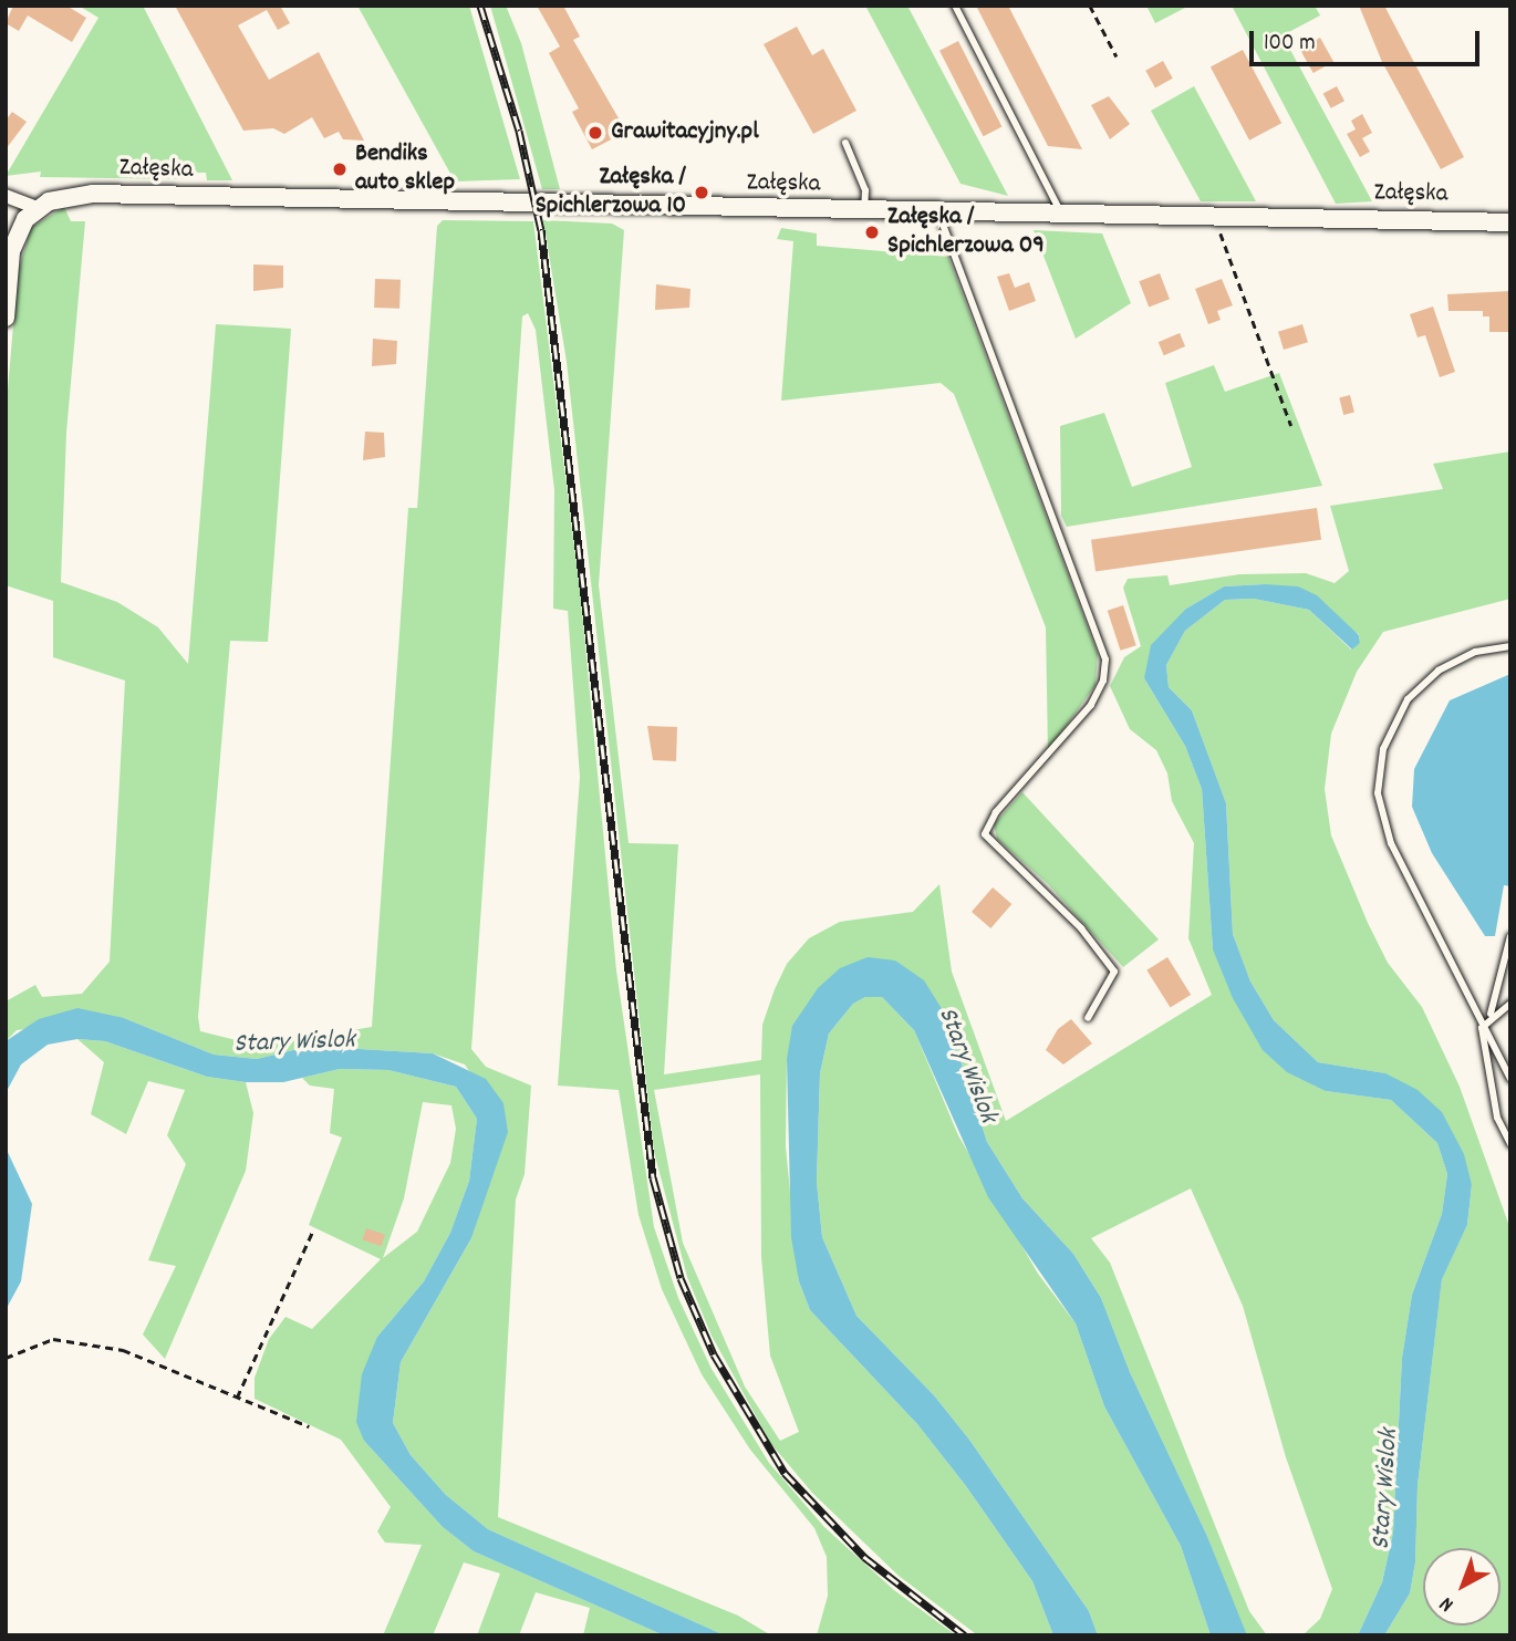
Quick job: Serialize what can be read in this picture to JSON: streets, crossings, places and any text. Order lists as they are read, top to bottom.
{
  "streets": {
    "street": ["Załęska"]
  },
  "water": ["Stary Wislok"],
  "places": [
    "Grawitacyjny.pl",
    "Bendiks auto sklep",
    "Załęska / Spichlerzowa 10",
    "Załęska / Spichlerzowa 09"
  ],
  "scale_bar": "100 m",
  "north": "bottom left"
}
